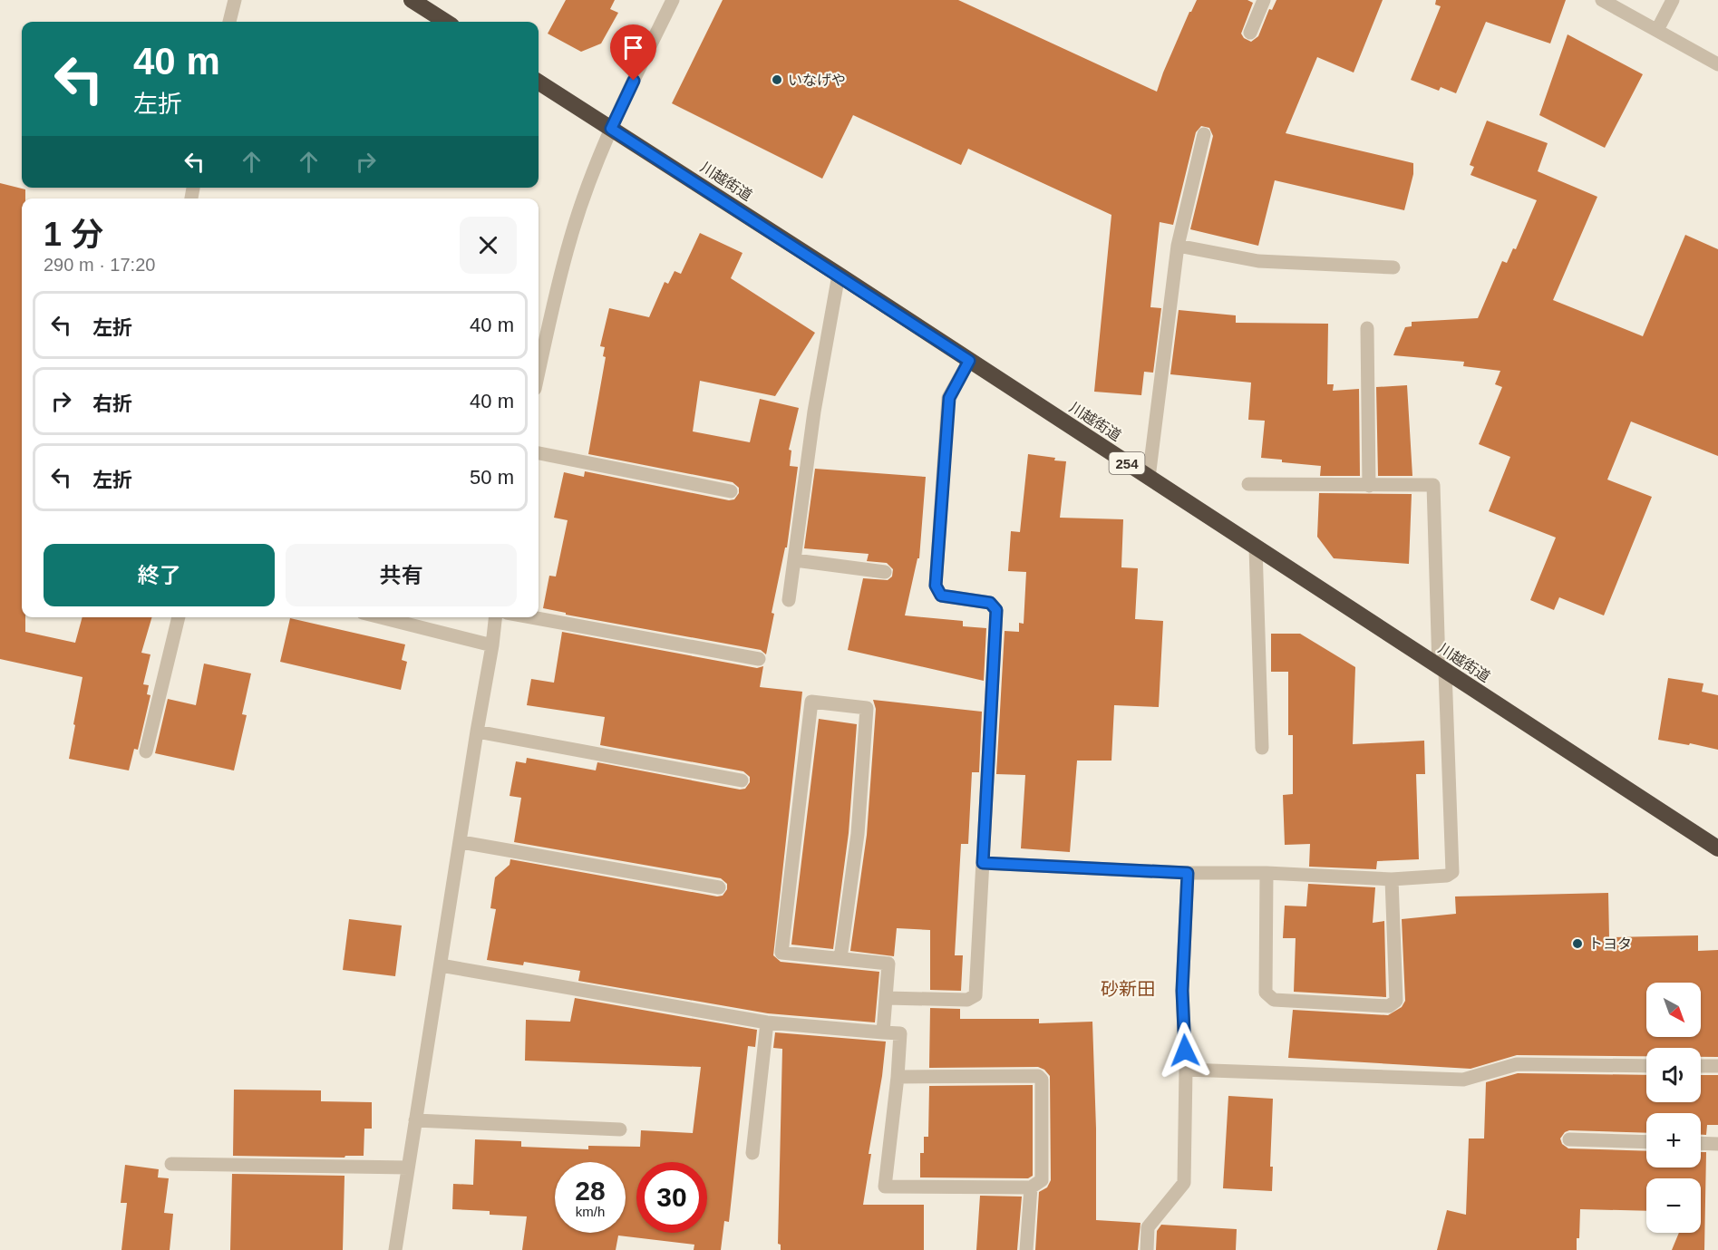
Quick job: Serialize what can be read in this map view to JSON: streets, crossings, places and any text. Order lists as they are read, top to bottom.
{
  "streets": {
    "highway": ["川越街道", "254"]
  },
  "districts": ["砂新田"],
  "places": ["いなげや", "トヨタ"],
  "north": "bottom right",
  "page": {
    "turn": ["40 m", "左折"],
    "heading": ["1 分", "290 m · 17:20"],
    "list": [
      {
        "name": "左折",
        "value": "40 m"
      },
      {
        "name": "右折",
        "value": "40 m"
      },
      {
        "name": "左折",
        "value": "50 m"
      }
    ],
    "buttons": ["終了", "共有"],
    "map_buttons": ["+", "−"],
    "speed": "28 km/h",
    "limit": "30"
  }
}
